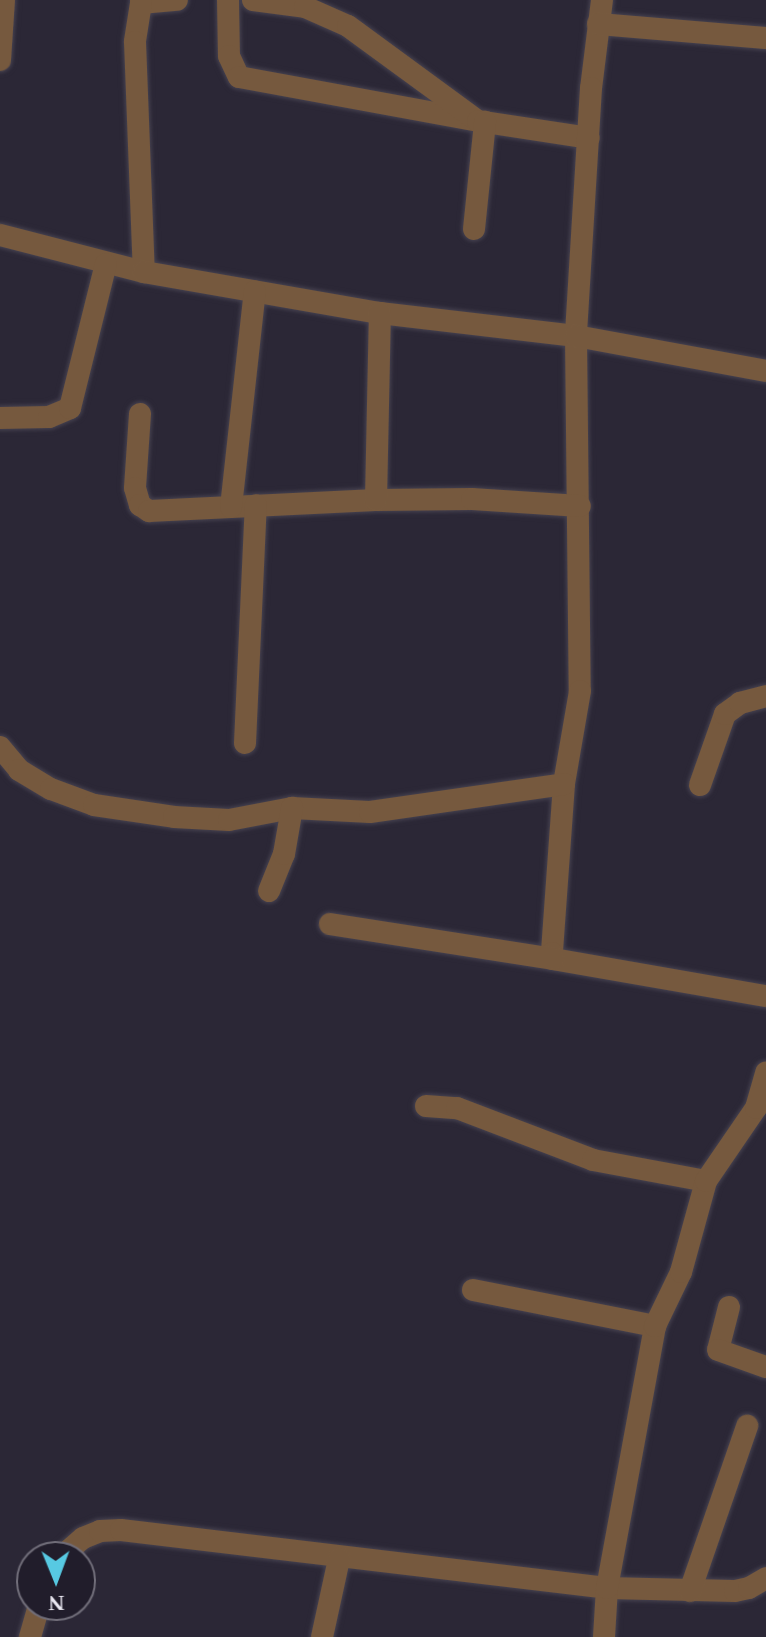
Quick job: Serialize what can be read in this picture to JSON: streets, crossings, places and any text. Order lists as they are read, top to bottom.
{
  "north": "bottom"
}
